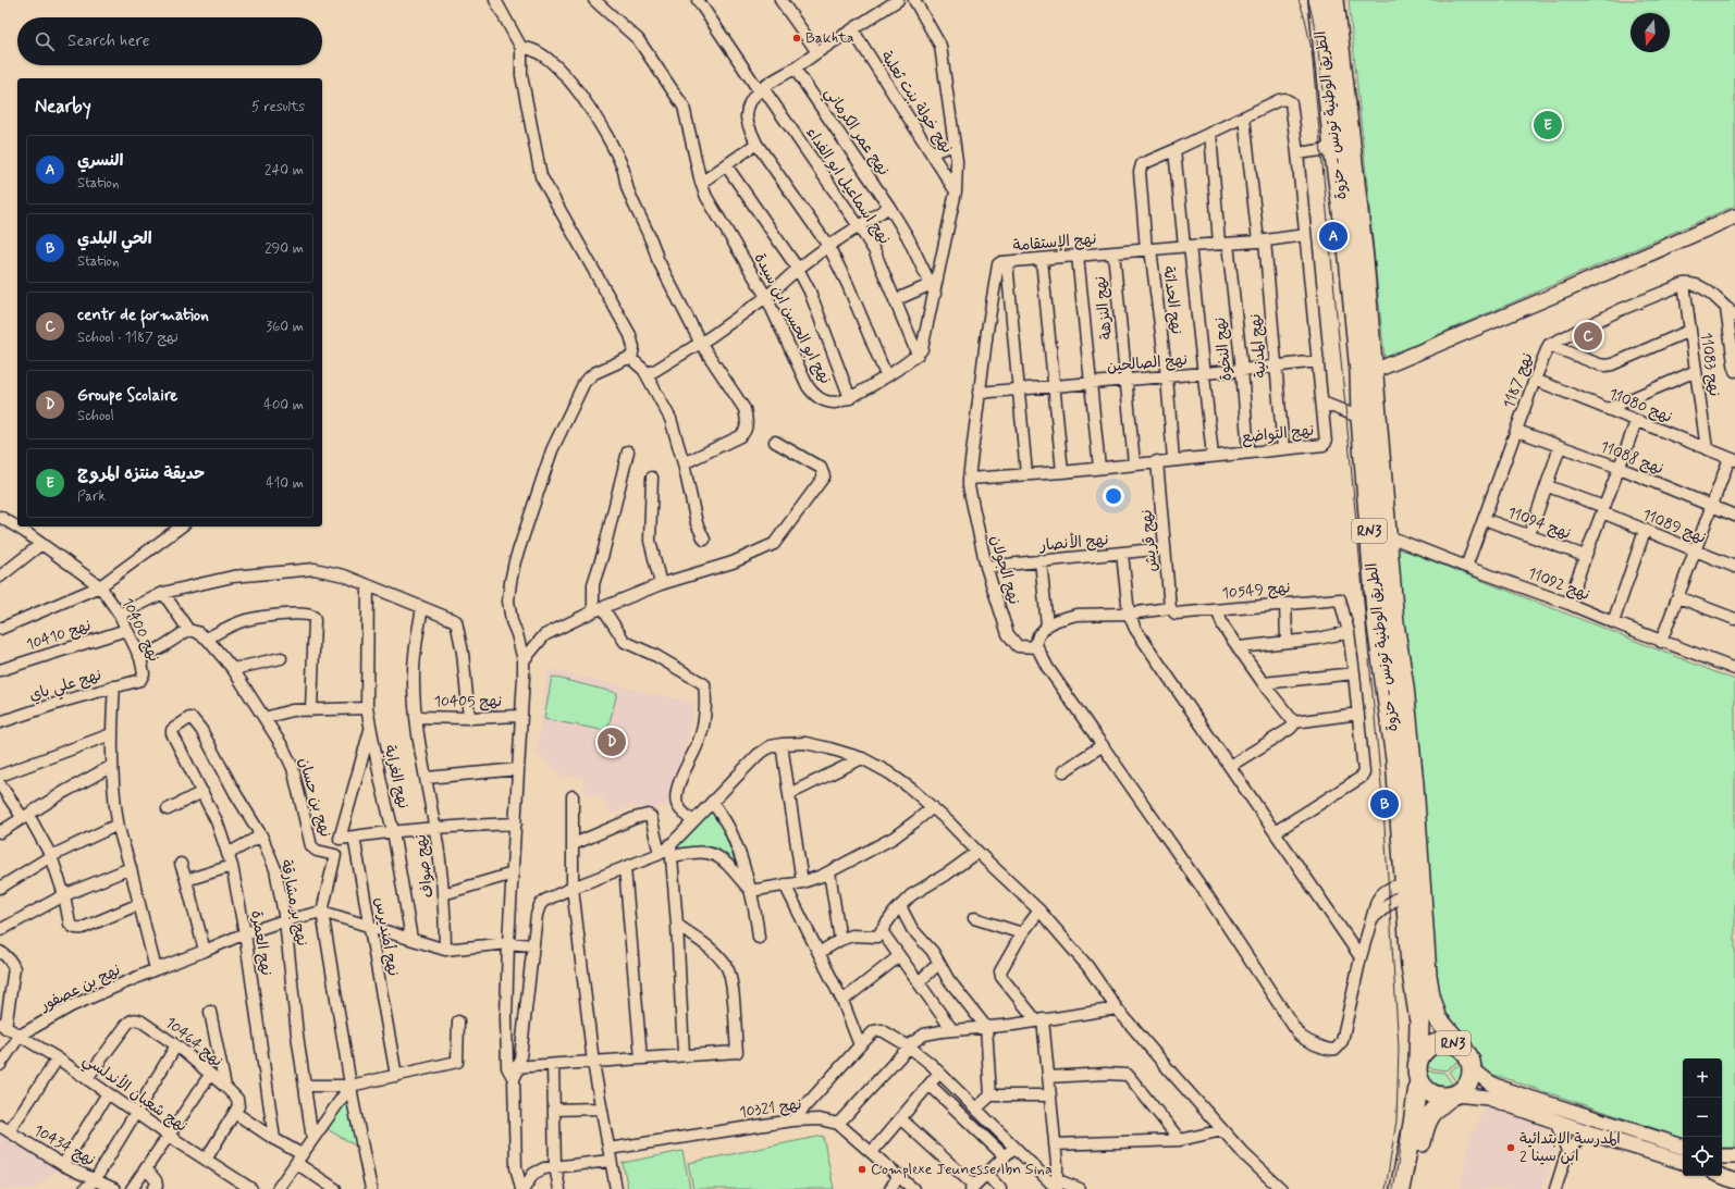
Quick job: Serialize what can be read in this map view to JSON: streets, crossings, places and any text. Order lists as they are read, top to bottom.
{
  "streets": {
    "highway": ["الطريق الوطنية تونس - حزوة", "RN3"],
    "street": [
      "نهج خولة بنت ثعلبة",
      "نهج عمر الكرماني",
      "نهج اسماعيل ابو الفداء",
      "نهج الإستقامة",
      "نهج الحداثة",
      "نهج النزهة",
      "نهج ابو الحسن ابن سيدة",
      "نهج المدنية",
      "نهج النخوة",
      "نهج الصالحين",
      "نهج 11083",
      "نهج 1187",
      "نهج 11080",
      "نهج التواضع",
      "نهج 11088",
      "نهج 11094",
      "نهج 11089",
      "نهج قريش",
      "نهج الأنصار",
      "نهج الجولان",
      "نهج 11092",
      "نهج 10549",
      "نهج 10400",
      "نهج 10410",
      "نهج علي باي",
      "نهج 10405",
      "نهج الغرابة",
      "نهج بن حسان",
      "نهج صواف",
      "نهج بر مشارقة",
      "نهج أمنديرس",
      "نهج العمرة",
      "نهج بن عصفور",
      "نهج 10464",
      "نهج شعبان الأندلسي",
      "نهج 10321",
      "نهج 10434"
    ]
  },
  "crossings": [
    ["الطريق الوطنية تونس - حزوة", "RN3"],
    ["الطريق الوطنية تونس - حزوة", "نهج 11092"],
    ["نهج اسماعيل ابو الفداء", "نهج ابو الحسن ابن سيدة"],
    ["نهج الإستقامة", "نهج الحداثة"],
    ["نهج الإستقامة", "نهج النزهة"],
    ["نهج الإستقامة", "نهج المدنية"],
    ["نهج الإستقامة", "نهج النخوة"],
    ["نهج الإستقامة", "نهج الصالحين"],
    ["نهج الإستقامة", "نهج التواضع"],
    ["نهج الإستقامة", "نهج الجولان"],
    ["نهج الحداثة", "نهج الصالحين"],
    ["نهج الحداثة", "نهج التواضع"],
    ["نهج النزهة", "نهج الصالحين"],
    ["نهج النزهة", "نهج التواضع"],
    ["نهج المدنية", "نهج الصالحين"],
    ["نهج المدنية", "نهج التواضع"],
    ["نهج النخوة", "نهج الصالحين"],
    ["نهج النخوة", "نهج التواضع"],
    ["نهج الصالحين", "نهج التواضع"],
    ["نهج 11083", "نهج 1187"],
    ["نهج 11083", "نهج 11080"],
    ["نهج 1187", "نهج 11080"],
    ["نهج 1187", "نهج 11088"],
    ["نهج 1187", "نهج 11094"],
    ["نهج 1187", "نهج 11092"],
    ["نهج التواضع", "نهج قريش"],
    ["نهج التواضع", "نهج الجولان"],
    ["نهج قريش", "نهج الأنصار"],
    ["نهج قريش", "نهج 10549"],
    ["نهج الأنصار", "نهج الجولان"],
    ["نهج 10400", "نهج 10410"],
    ["نهج 10400", "نهج علي باي"],
    ["نهج 10405", "نهج صواف"],
    ["نهج بن حسان", "نهج بن عصفور"],
    ["نهج بر مشارقة", "نهج العمرة"],
    ["نهج بر مشارقة", "نهج بن عصفور"],
    ["نهج العمرة", "نهج بن عصفور"],
    ["نهج بن عصفور", "نهج شعبان الأندلسي"],
    ["نهج 10464", "نهج شعبان الأندلسي"]
  ],
  "places": ["Bakhta", "المدرسة الابتدائية ابن سينا 2", "Complexe Jeunesse Ibn Sina"],
  "north": "bottom",
  "page": {
    "search": "Search here",
    "heading": ["Nearby", "5 results"],
    "pins": [
      "E",
      "A",
      "C",
      "D",
      "B"
    ],
    "list": [
      {
        "mark": "A",
        "name": "النسري",
        "note": "Station",
        "value": "240 m"
      },
      {
        "mark": "B",
        "name": "الحي البلدي",
        "note": "Station",
        "value": "290 m"
      },
      {
        "mark": "C",
        "name": "centr de formation",
        "note": "School · نهج 1187",
        "value": "360 m"
      },
      {
        "mark": "D",
        "name": "Groupe Scolaire",
        "note": "School",
        "value": "400 m"
      },
      {
        "mark": "E",
        "name": "حديقة منتزه المروج",
        "note": "Park",
        "value": "410 m"
      }
    ],
    "map_buttons": ["+", "−"]
  }
}
